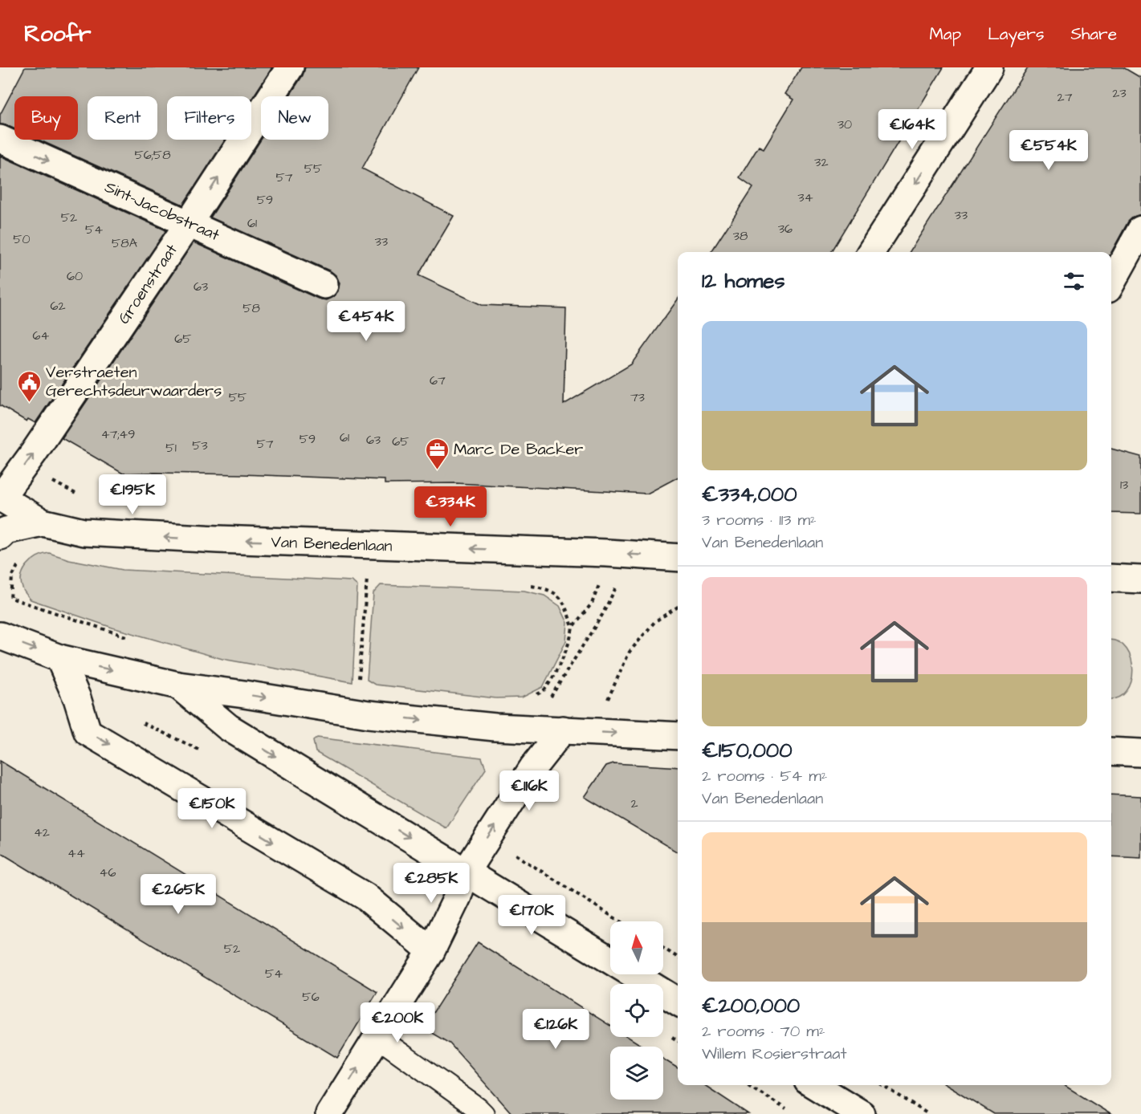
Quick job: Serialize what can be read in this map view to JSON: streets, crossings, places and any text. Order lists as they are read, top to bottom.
{
  "streets": {
    "street": ["Sint-Jacobstraat", "Groenstraat", "Van Benedenlaan"]
  },
  "crossings": [
    ["Sint-Jacobstraat", "Groenstraat"],
    ["Groenstraat", "Van Benedenlaan"]
  ],
  "one_way": ["Sint-Jacobstraat", "Groenstraat"],
  "places": {
    "public building": ["Verstraeten Gerechtsdeurwaarders"],
    "office": ["Marc De Backer"]
  },
  "house_numbers": [
    "23",
    "27",
    "30",
    "56;58",
    "32",
    "55",
    "57",
    "34",
    "59",
    "33",
    "52",
    "61",
    "36",
    "54",
    "38",
    "50",
    "33",
    "58A",
    "60",
    "63",
    "62",
    "58",
    "64",
    "65",
    "67",
    "55",
    "73",
    "47;49",
    "61",
    "59",
    "63",
    "65",
    "57",
    "53",
    "51",
    "13",
    "2",
    "42",
    "44",
    "46",
    "52",
    "54",
    "56"
  ],
  "north": "top",
  "page": {
    "header": "Roofr",
    "nav": ["Map", "Layers", "Share"],
    "chip": [
      "Buy",
      "Rent",
      "Filters",
      "New"
    ],
    "price": [
      "€164K",
      "€554K",
      "€454K",
      "€195K",
      "€334K",
      "€116K",
      "€150K",
      "€285K",
      "€265K",
      "€170K",
      "€200K",
      "€126K"
    ],
    "heading": "12 homes",
    "list": [
      {
        "name": "€334,000",
        "note": "3 rooms · 113 m² · Van Benedenlaan"
      },
      {
        "name": "€150,000",
        "note": "2 rooms · 54 m² · Van Benedenlaan"
      },
      {
        "name": "€200,000",
        "note": "2 rooms · 70 m² · Willem Rosierstraat"
      }
    ]
  }
}
